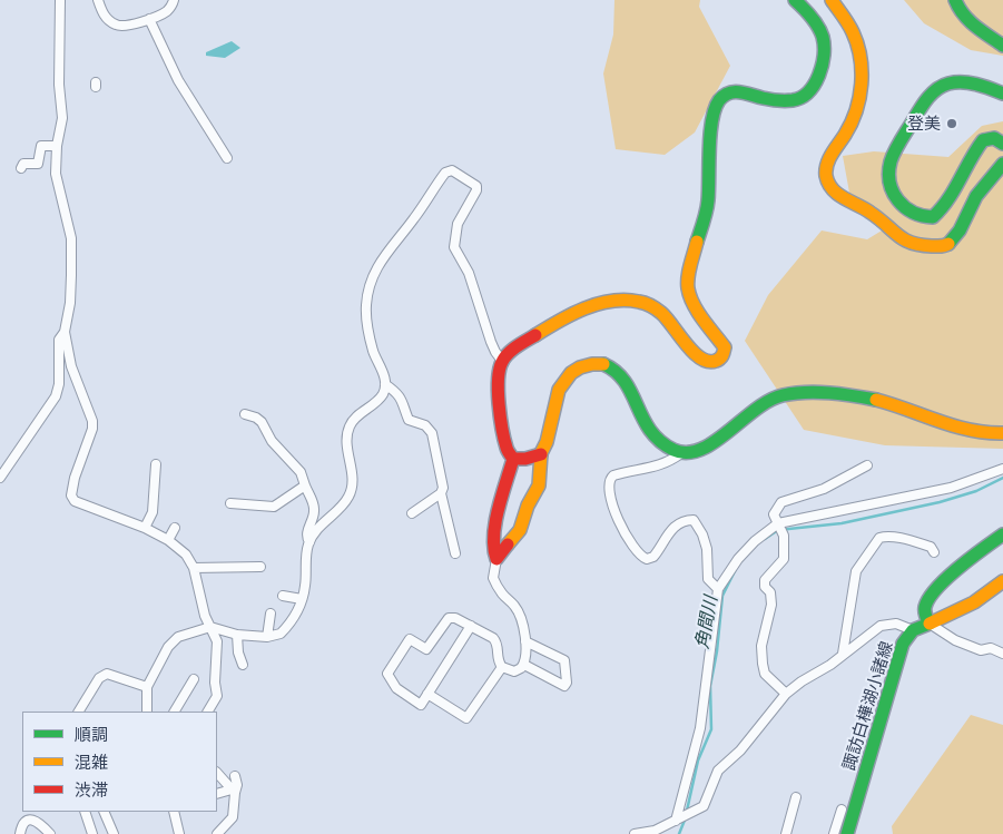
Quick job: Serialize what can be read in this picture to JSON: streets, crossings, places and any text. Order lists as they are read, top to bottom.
{
  "streets": {
    "main road": ["諏訪白樺湖小諸線"]
  },
  "water": ["角間川"],
  "places": ["登美"],
  "legend": ["順調", "混雑", "渋滞"]
}
